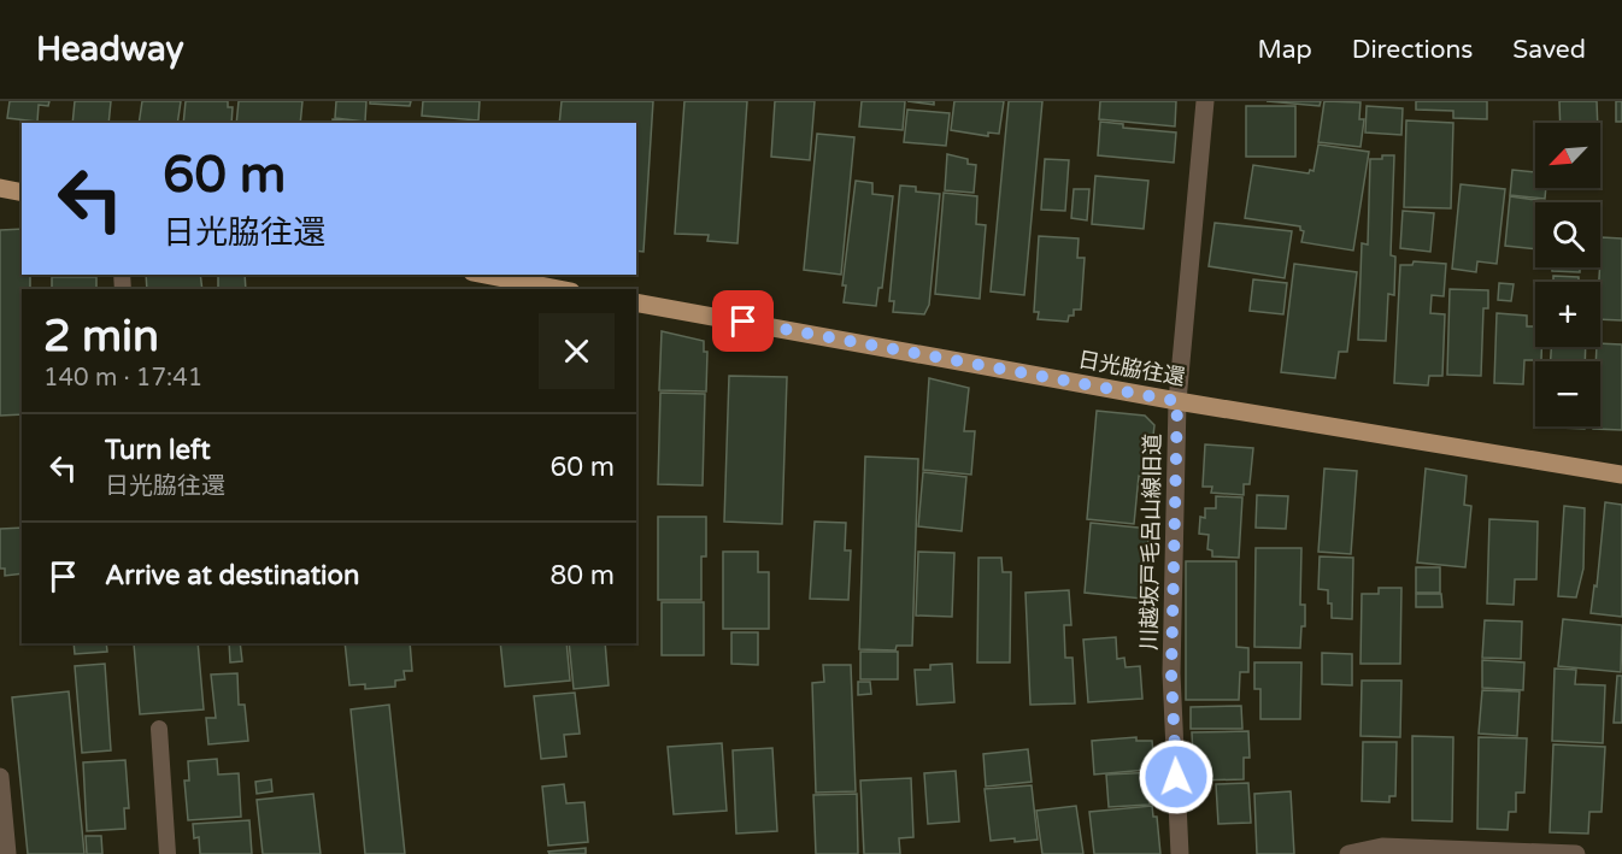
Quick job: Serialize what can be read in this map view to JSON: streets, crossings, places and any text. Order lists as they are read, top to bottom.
{
  "streets": {
    "main road": ["日光脇往還"],
    "street": ["川越坂戸毛呂山線旧道"]
  },
  "crossings": [
    ["日光脇往還", "川越坂戸毛呂山線旧道"]
  ],
  "north": "bottom left",
  "page": {
    "header": "Headway",
    "nav": ["Map", "Directions", "Saved"],
    "map_buttons": ["+", "−"],
    "turn": ["60 m", "日光脇往還"],
    "heading": ["2 min", "140 m · 17:41"],
    "list": [
      {
        "name": "Turn left",
        "note": "日光脇往還",
        "value": "60 m"
      },
      {
        "name": "Arrive at destination",
        "value": "80 m"
      }
    ]
  }
}
